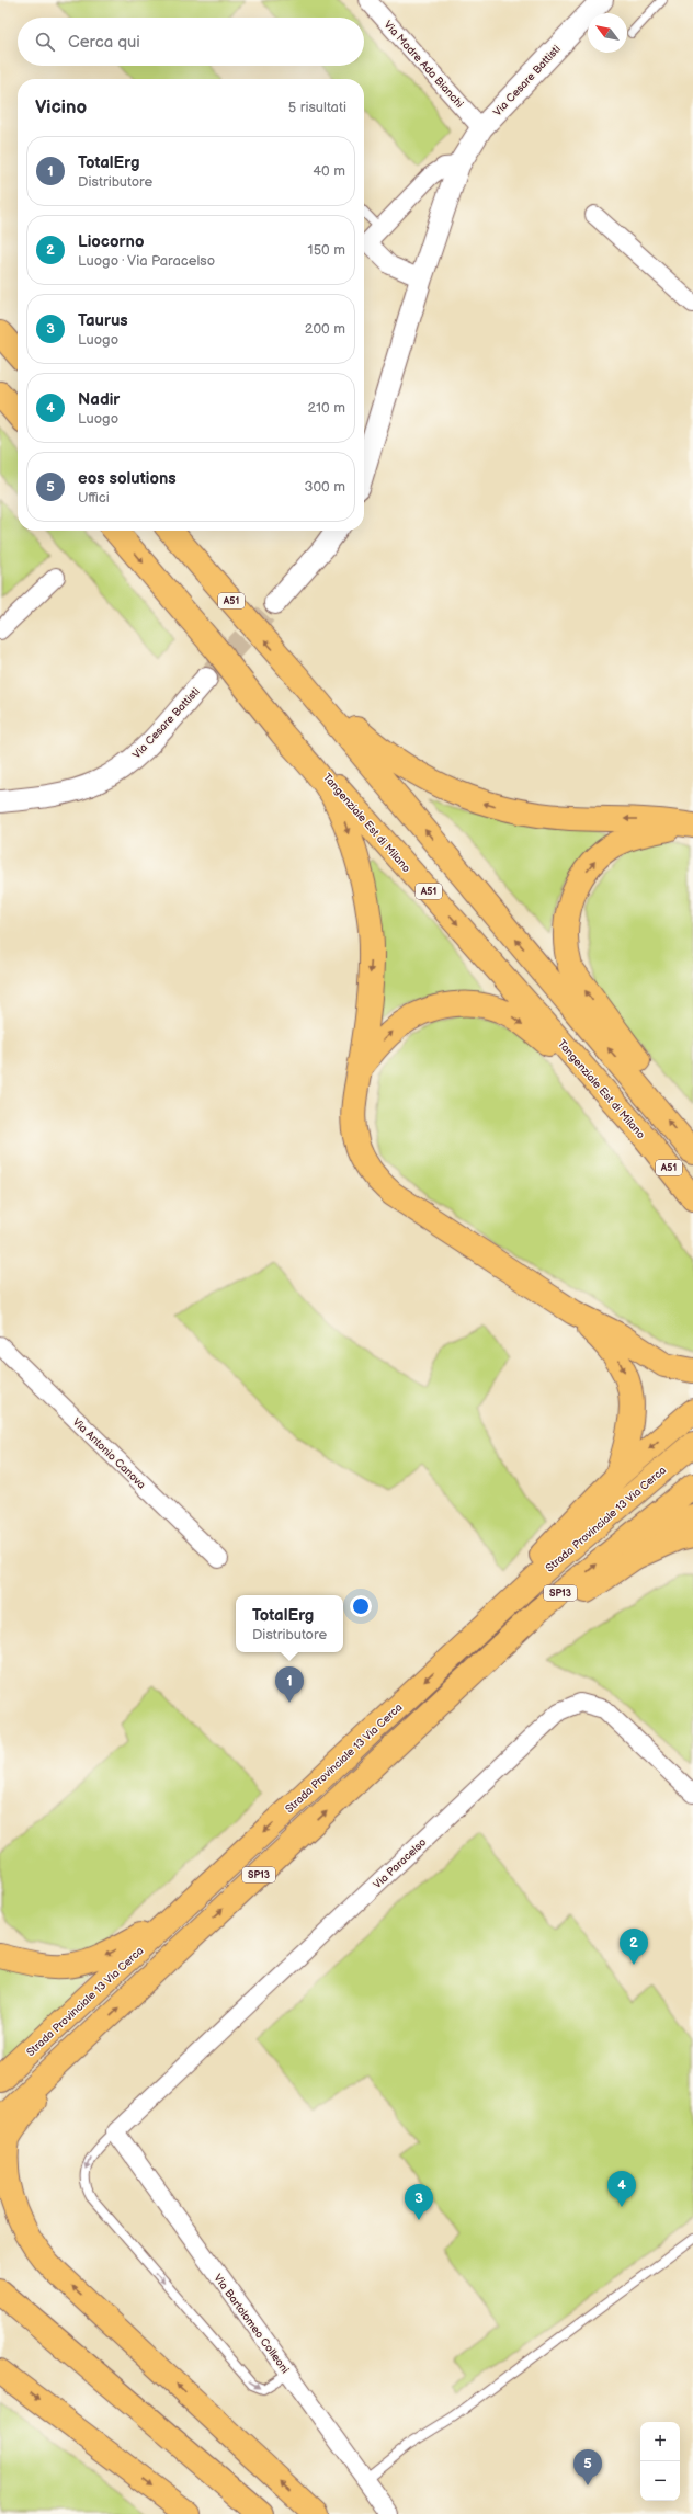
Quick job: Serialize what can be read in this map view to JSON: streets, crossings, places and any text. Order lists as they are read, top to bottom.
{
  "streets": {
    "main road": [
      "A51",
      "Tangenziale Est di Milano",
      "Strada Provinciale 13 Via Cerca",
      "SP13"
    ],
    "street": [
      "Via Madre Ada Bianchi",
      "Via Cesare Battisti",
      "Via Antonio Canova",
      "Via Paracelso",
      "Via Bartolomeo Colleoni"
    ]
  },
  "crossings": [
    ["Via Madre Ada Bianchi", "Via Cesare Battisti"],
    ["Via Paracelso", "Via Bartolomeo Colleoni"]
  ],
  "north": "top left",
  "page": {
    "search": "Cerca qui",
    "heading": ["Vicino", "5 risultati"],
    "list": [
      {
        "mark": "1",
        "name": "TotalErg",
        "note": "Distributore",
        "value": "40 m"
      },
      {
        "mark": "2",
        "name": "Liocorno",
        "note": "Luogo · Via Paracelso",
        "value": "150 m"
      },
      {
        "mark": "3",
        "name": "Taurus",
        "note": "Luogo",
        "value": "200 m"
      },
      {
        "mark": "4",
        "name": "Nadir",
        "note": "Luogo",
        "value": "210 m"
      },
      {
        "mark": "5",
        "name": "eos solutions",
        "note": "Uffici",
        "value": "300 m"
      }
    ],
    "popup": ["TotalErg", "Distributore"],
    "pins": [
      "1",
      "2",
      "4",
      "3",
      "5"
    ],
    "map_buttons": ["+", "−"]
  }
}
